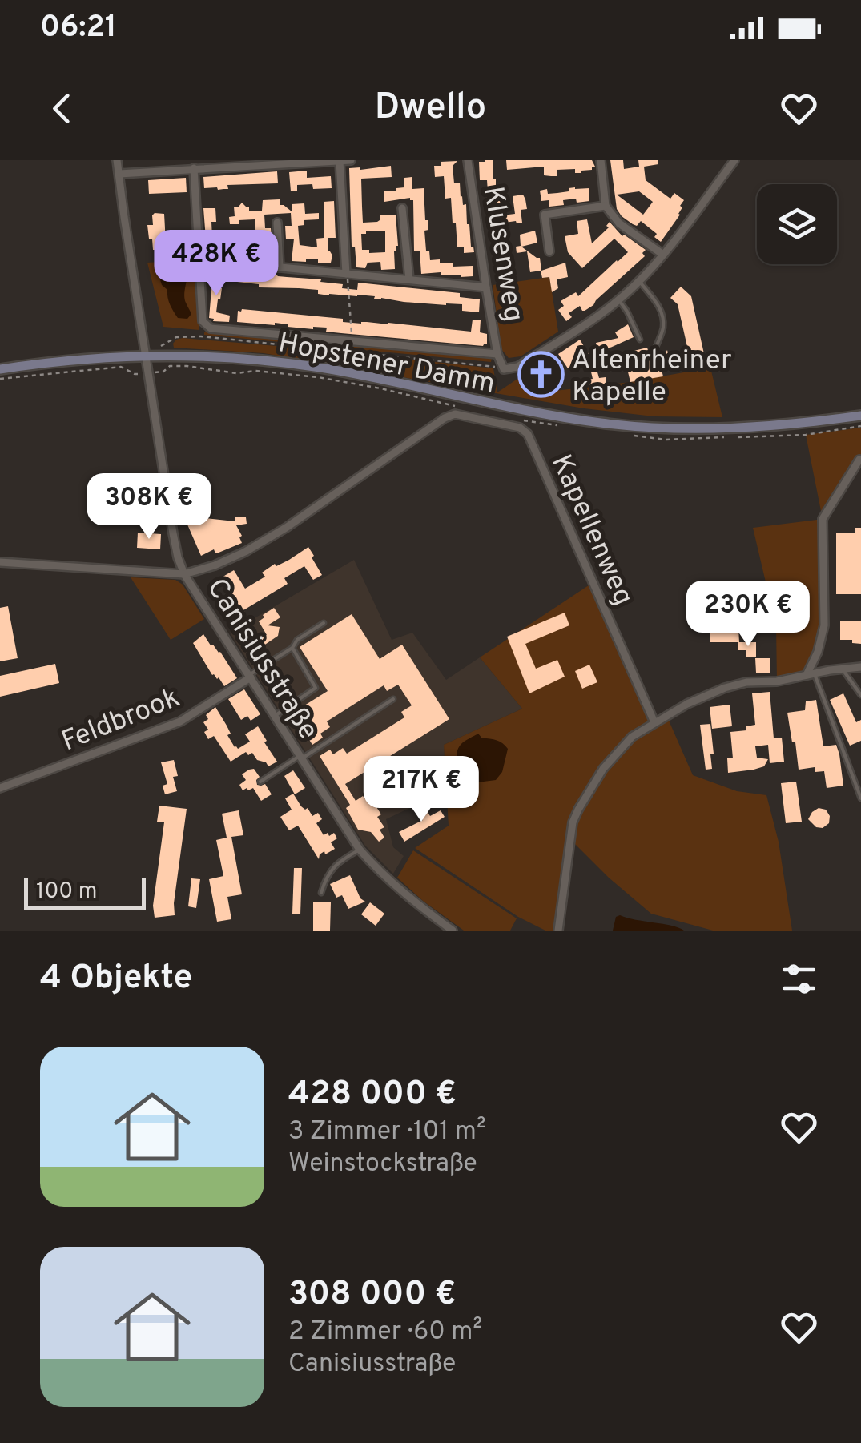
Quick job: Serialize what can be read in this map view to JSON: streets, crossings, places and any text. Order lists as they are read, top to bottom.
{
  "streets": {
    "main road": ["Hopstener Damm"],
    "street": [
      "Klusenweg",
      "Kapellenweg",
      "Canisiusstraße",
      "Feldbrook"
    ]
  },
  "crossings": [
    ["Hopstener Damm", "Canisiusstraße"],
    ["Kapellenweg", "Canisiusstraße"],
    ["Canisiusstraße", "Feldbrook"]
  ],
  "places": {
    "church": ["Altenrheiner Kapelle"]
  },
  "scale_bar": "100 m",
  "page": {
    "status": "06:21",
    "header": "Dwello",
    "price": [
      "428K €",
      "308K €",
      "230K €",
      "217K €"
    ],
    "scale": "100 m",
    "heading": "4 Objekte",
    "list": [
      {
        "name": "428 000 €",
        "note": "3 Zimmer · 101 m² · Weinstockstraße"
      },
      {
        "name": "308 000 €",
        "note": "2 Zimmer · 60 m² · Canisiusstraße"
      }
    ]
  }
}
